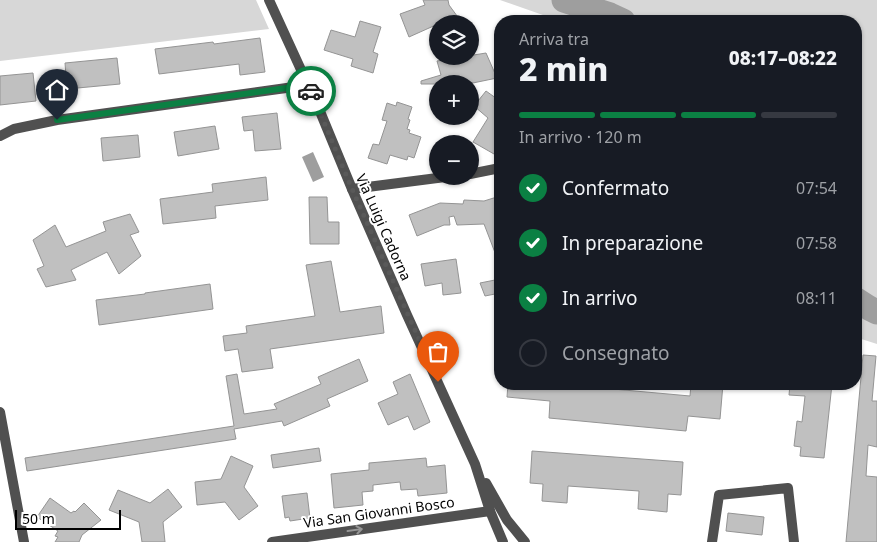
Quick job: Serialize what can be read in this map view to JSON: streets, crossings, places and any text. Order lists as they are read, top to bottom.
{
  "streets": {
    "street": ["Via Luigi Cadorna", "Via San Giovanni Bosco"]
  },
  "crossings": [
    ["Via Luigi Cadorna", "Via San Giovanni Bosco"]
  ],
  "one_way": ["Via San Giovanni Bosco"],
  "scale_bar": "50 m",
  "page": {
    "map_buttons": ["+", "−"],
    "heading": ["2 min", "Arriva tra", "08:17–08:22"],
    "bar": "In arrivo · 120 m",
    "list": [
      ["Confermato", "07:54"],
      ["In preparazione", "07:58"],
      ["In arrivo", "08:11"],
      "Consegnato"
    ],
    "scale": "50 m"
  }
}
